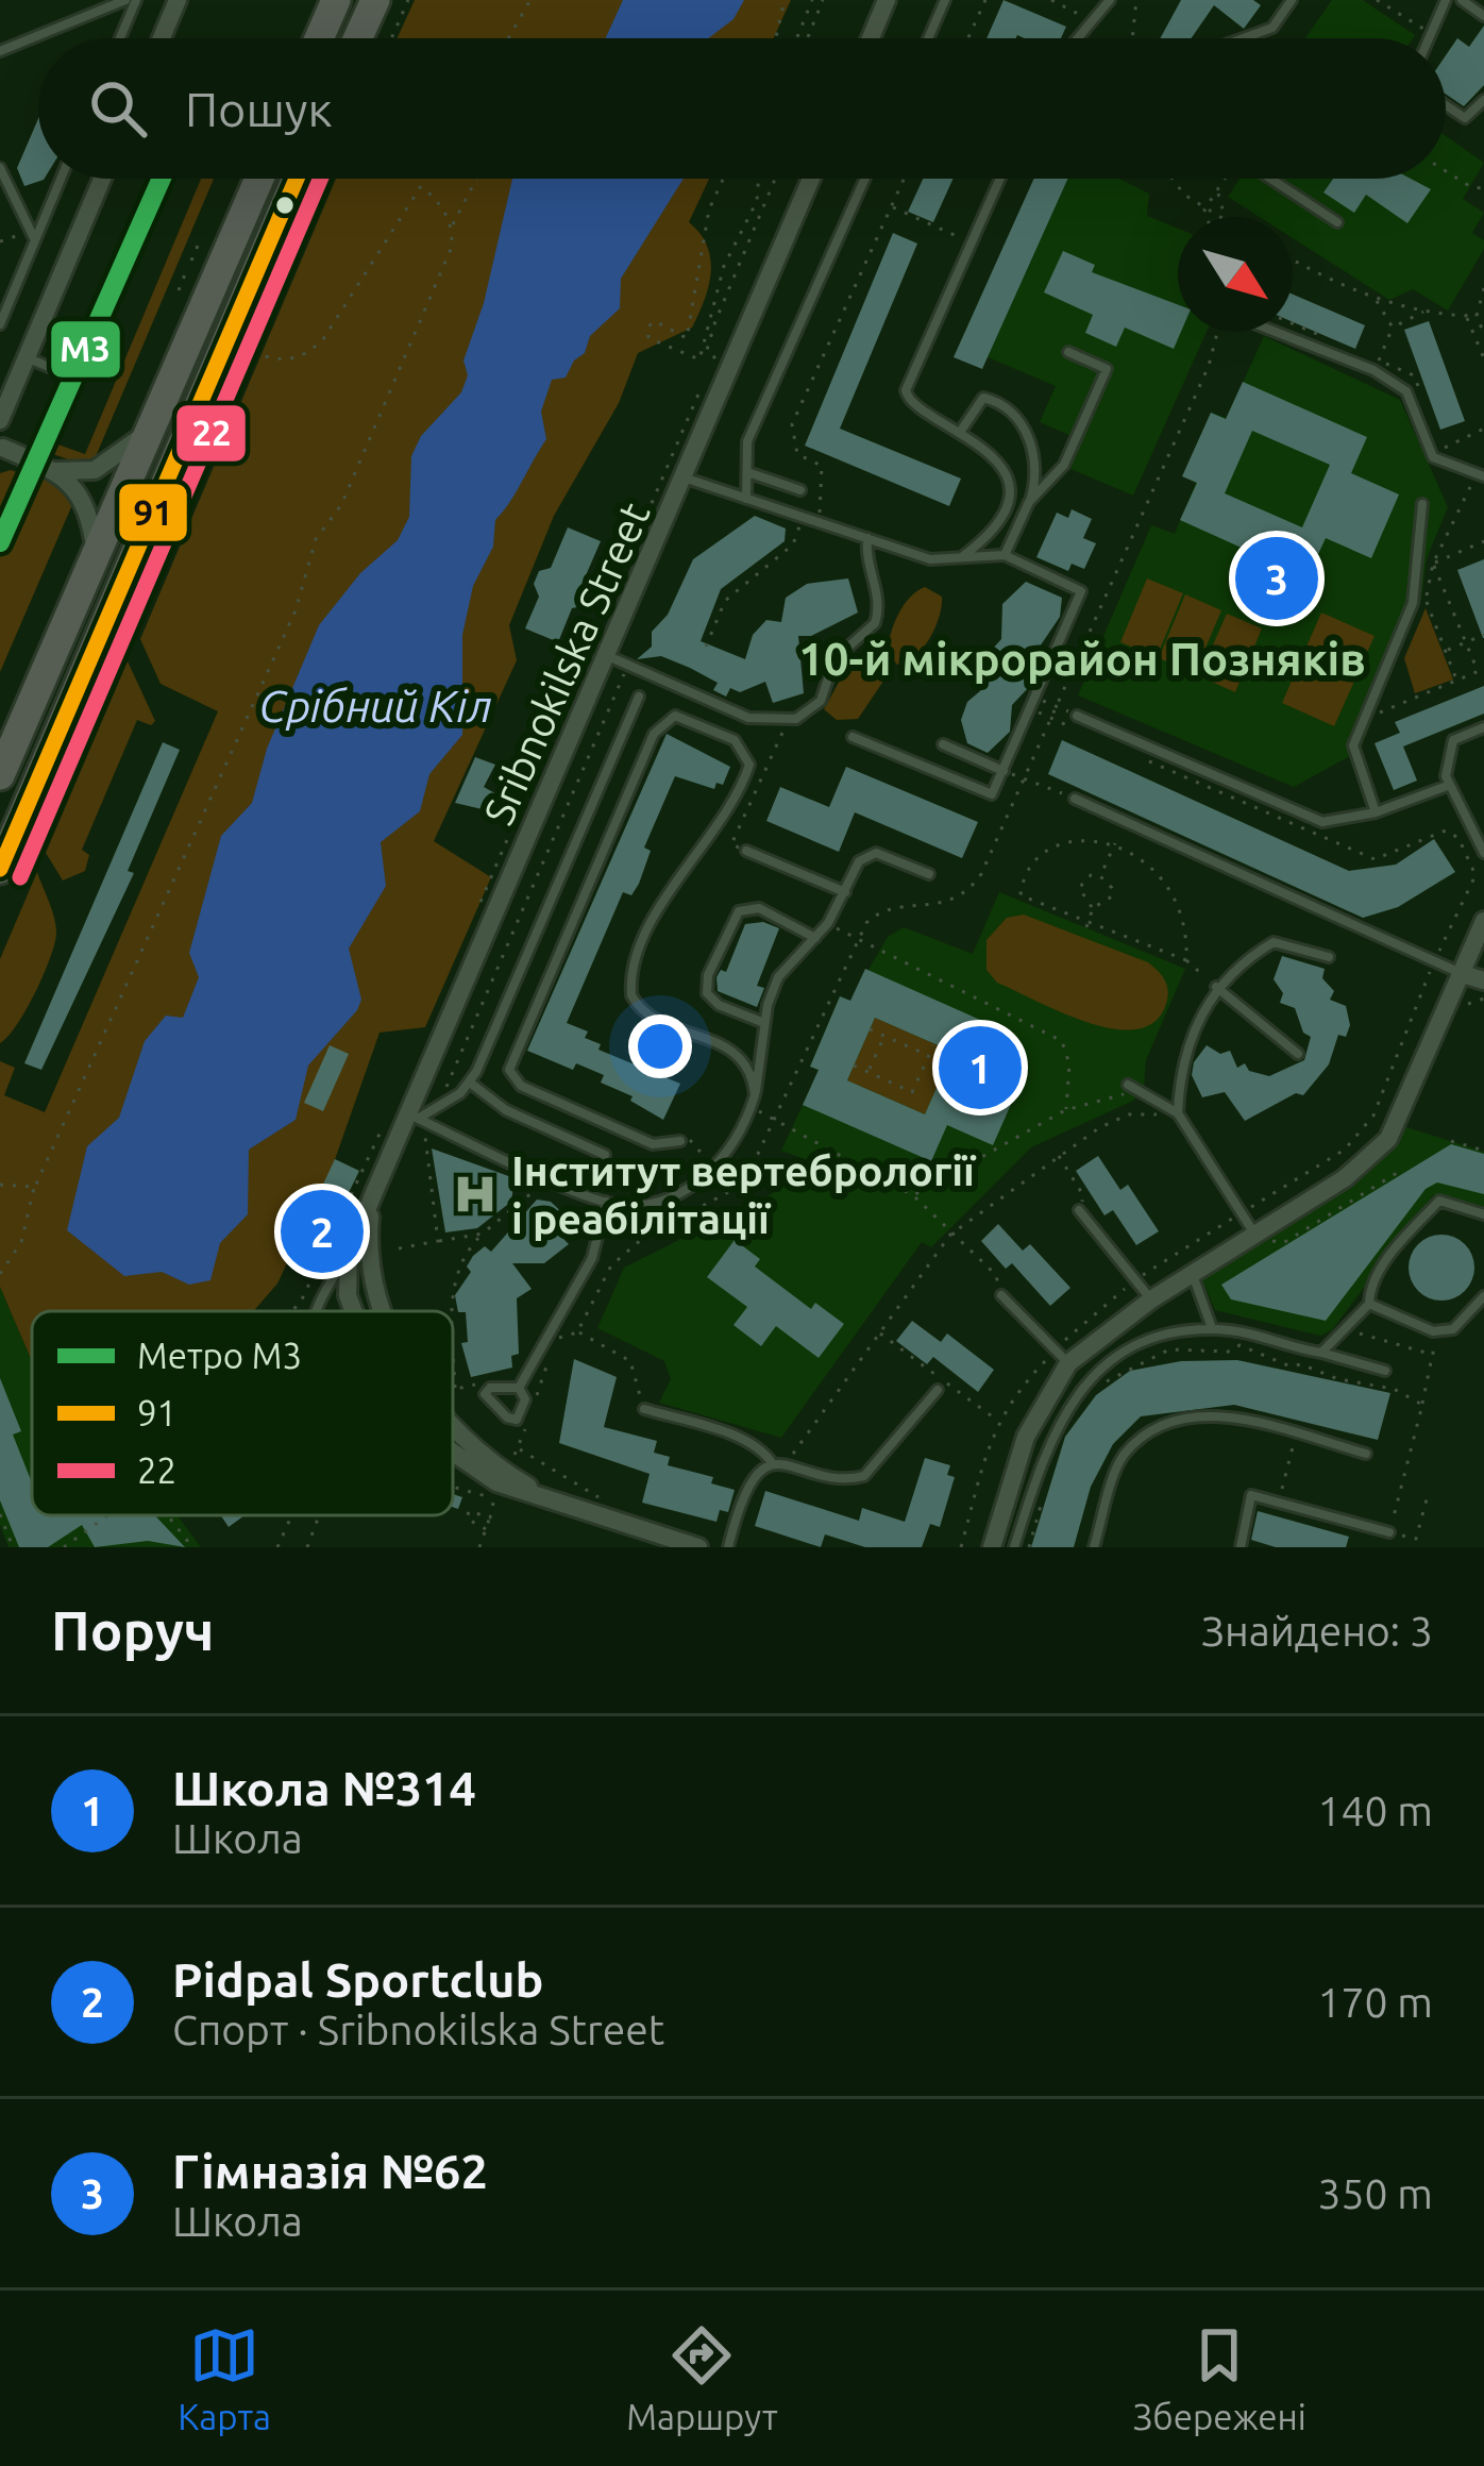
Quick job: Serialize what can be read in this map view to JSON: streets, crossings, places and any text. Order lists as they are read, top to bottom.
{
  "streets": {
    "street": ["Sribnokilska Street"]
  },
  "districts": ["10-й мікрорайон Позняків"],
  "water": ["Срібний Кіл"],
  "places": {
    "hospital": ["Інститут вертебрології і реабілітації"]
  },
  "lines": ["metro line M3", "transit line 91", "transit line 22"],
  "legend": ["Метро M3", "91", "22"],
  "north": "bottom right",
  "page": {
    "search": "Пошук",
    "pins": ["3", "1", "2"],
    "heading": ["Поруч", "Знайдено: 3"],
    "list": [
      {
        "mark": "1",
        "name": "Школа №314",
        "note": "Школа",
        "value": "140 m"
      },
      {
        "mark": "2",
        "name": "Pidpal Sportclub",
        "note": "Спорт · Sribnokilska Street",
        "value": "170 m"
      },
      {
        "mark": "3",
        "name": "Гімназія №62",
        "note": "Школа",
        "value": "350 m"
      }
    ],
    "nav": ["Карта", "Маршрут", "Збережені"]
  }
}
